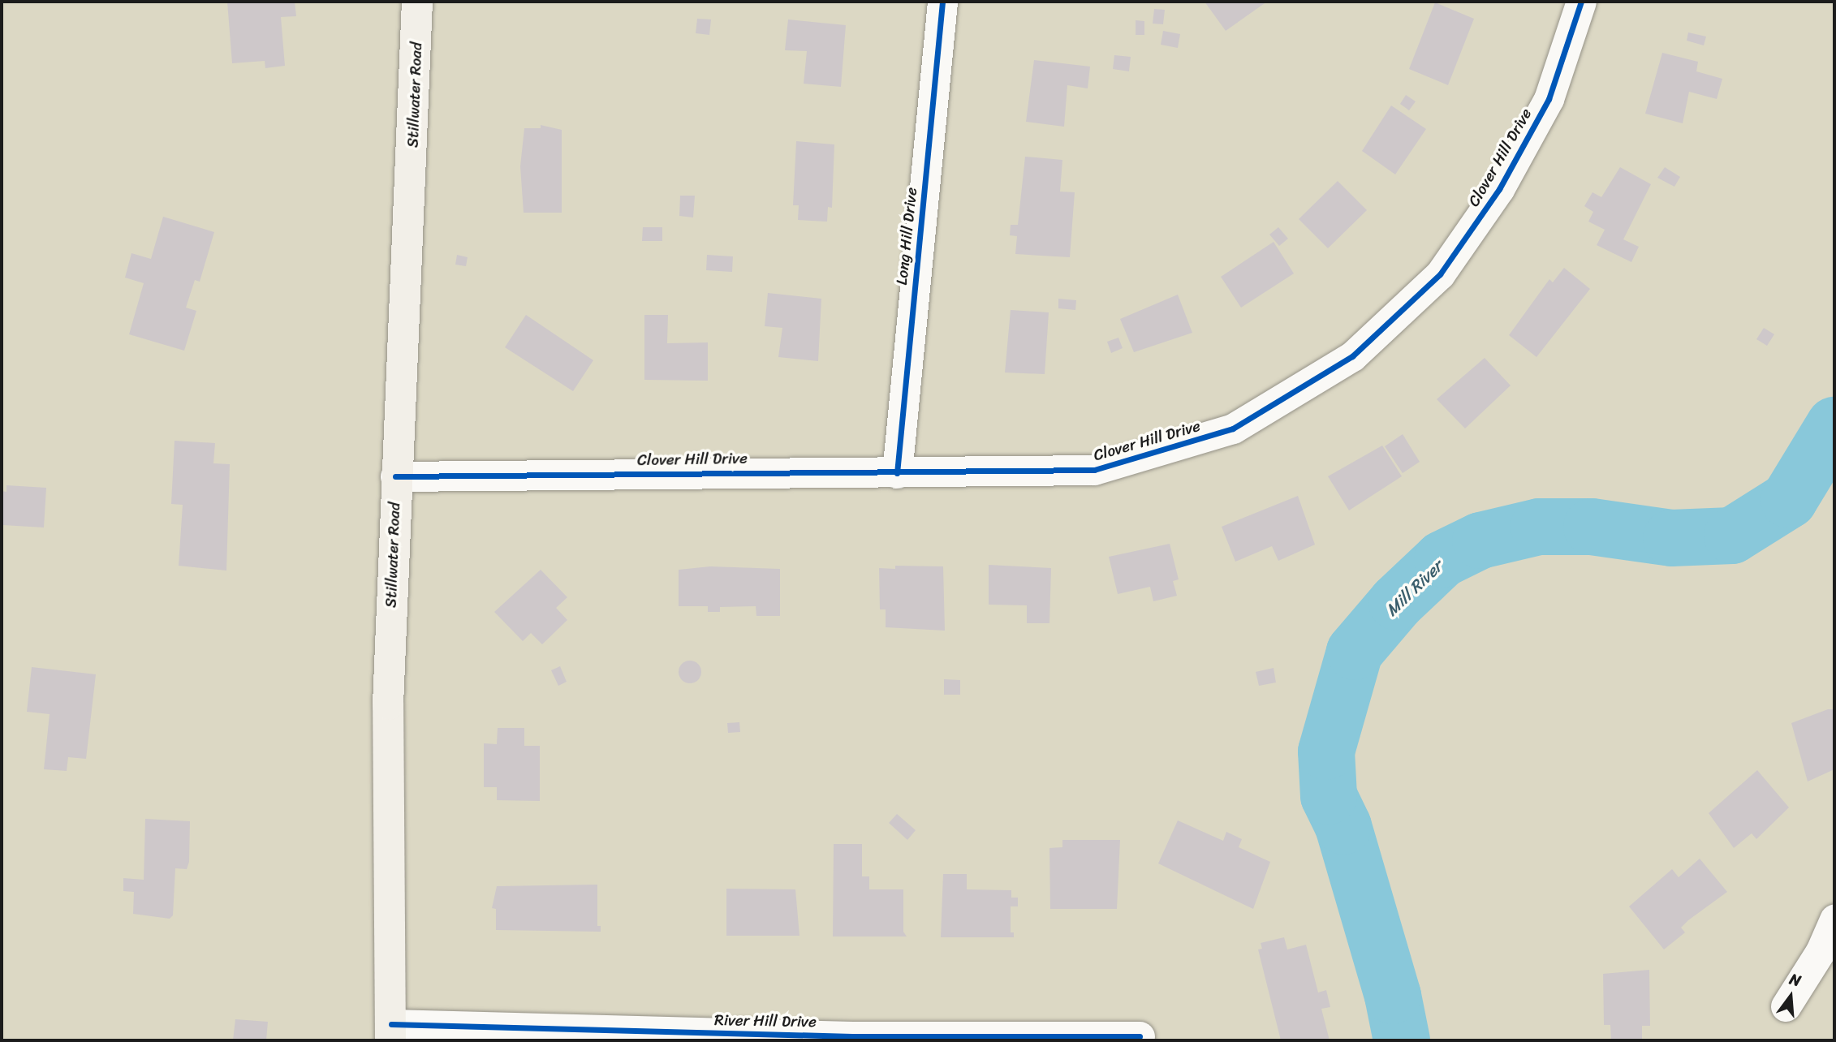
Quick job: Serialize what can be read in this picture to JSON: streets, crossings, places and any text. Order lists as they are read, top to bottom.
{
  "streets": {
    "main road": ["Stillwater Road"],
    "street": ["Clover Hill Drive", "Long Hill Drive", "River Hill Drive"]
  },
  "crossings": [
    ["Stillwater Road", "Clover Hill Drive"],
    ["Stillwater Road", "River Hill Drive"],
    ["Clover Hill Drive", "Long Hill Drive"]
  ],
  "water": ["Mill River"],
  "north": "top"
}
